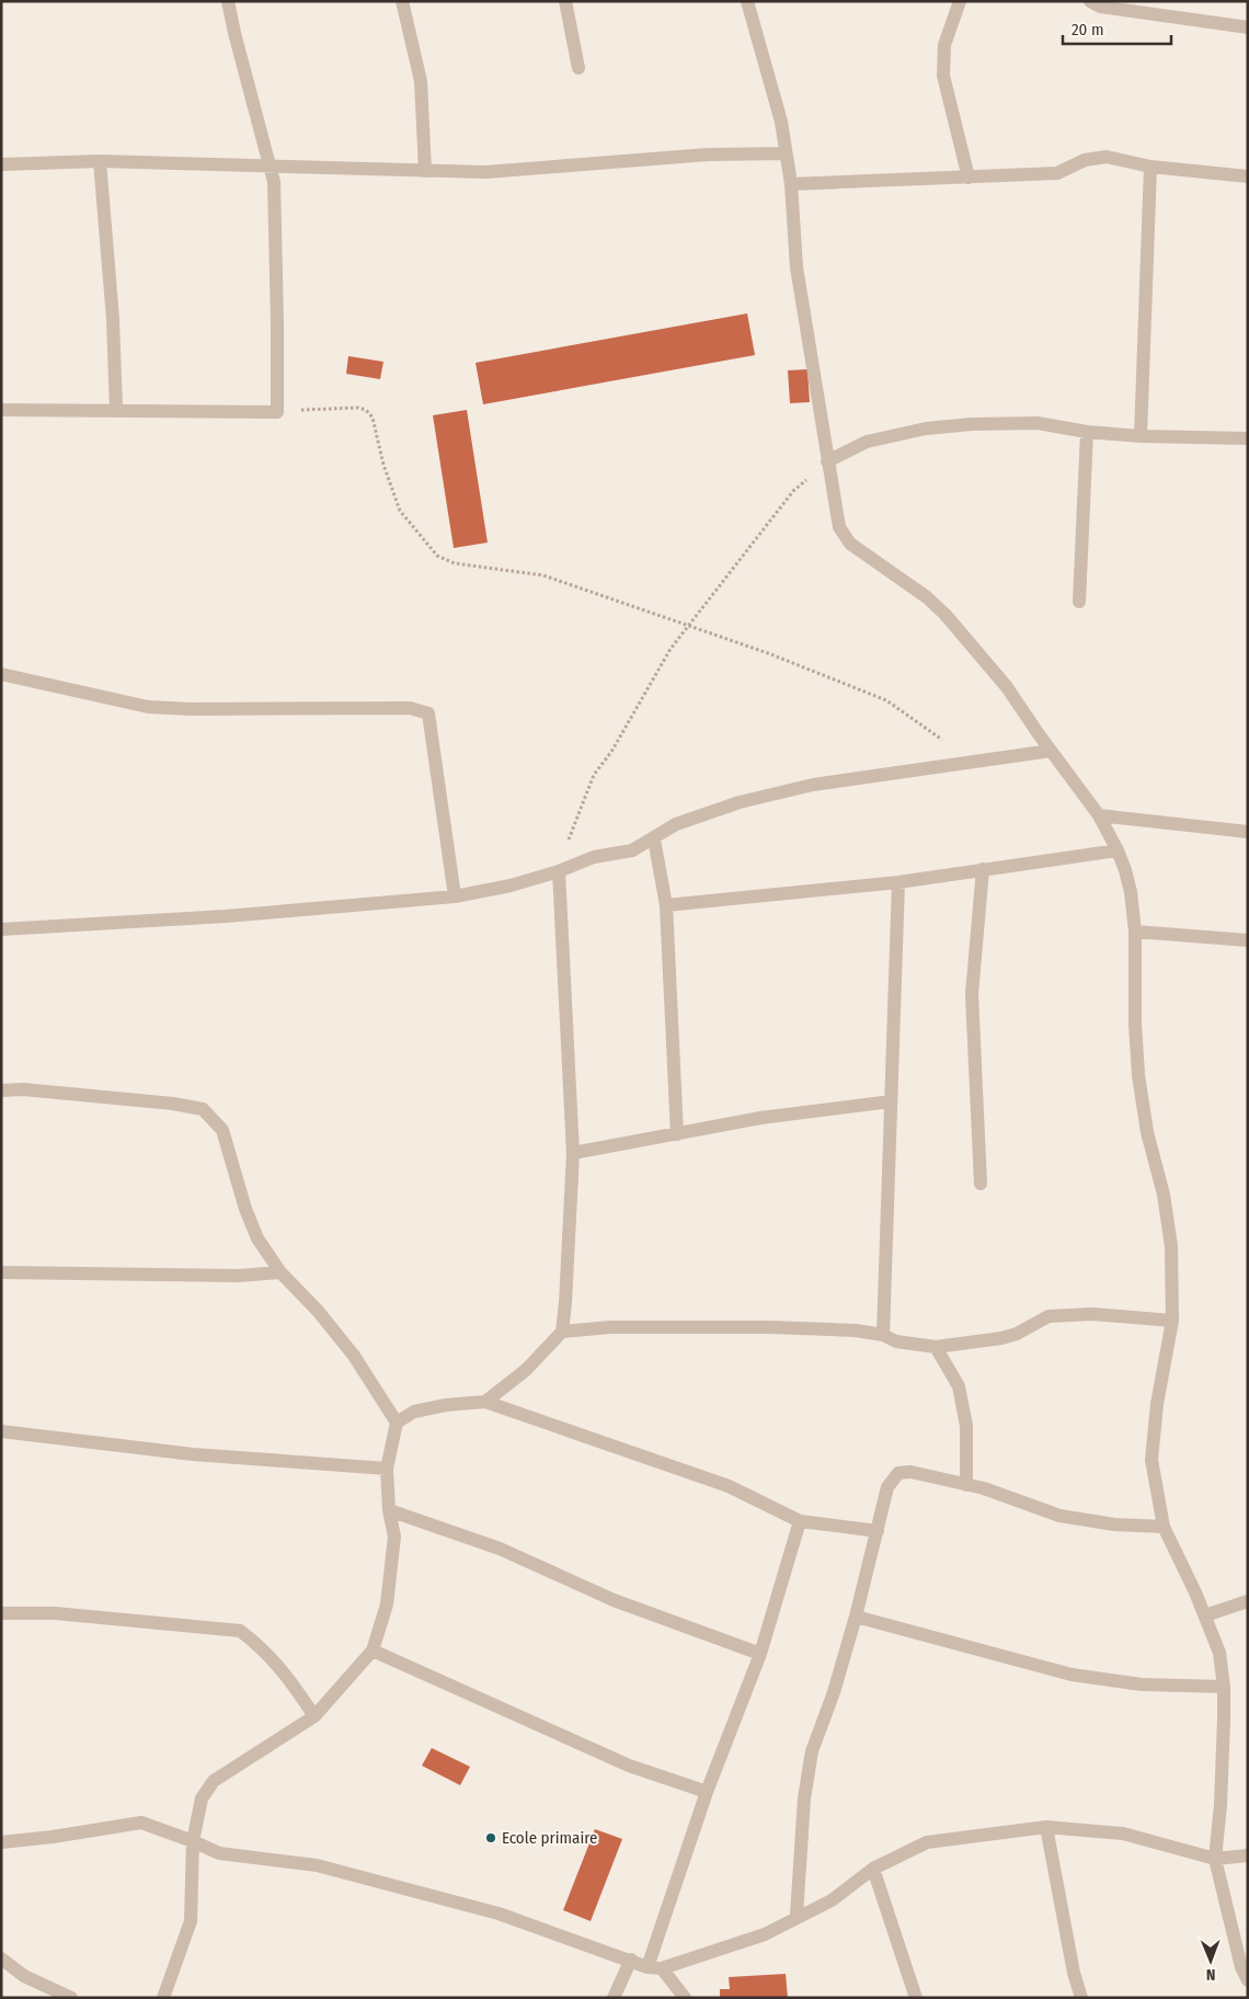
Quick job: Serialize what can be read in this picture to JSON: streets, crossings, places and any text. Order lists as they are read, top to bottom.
{
  "places": ["Ecole primaire"],
  "scale_bar": "20 m",
  "north": "bottom"
}
